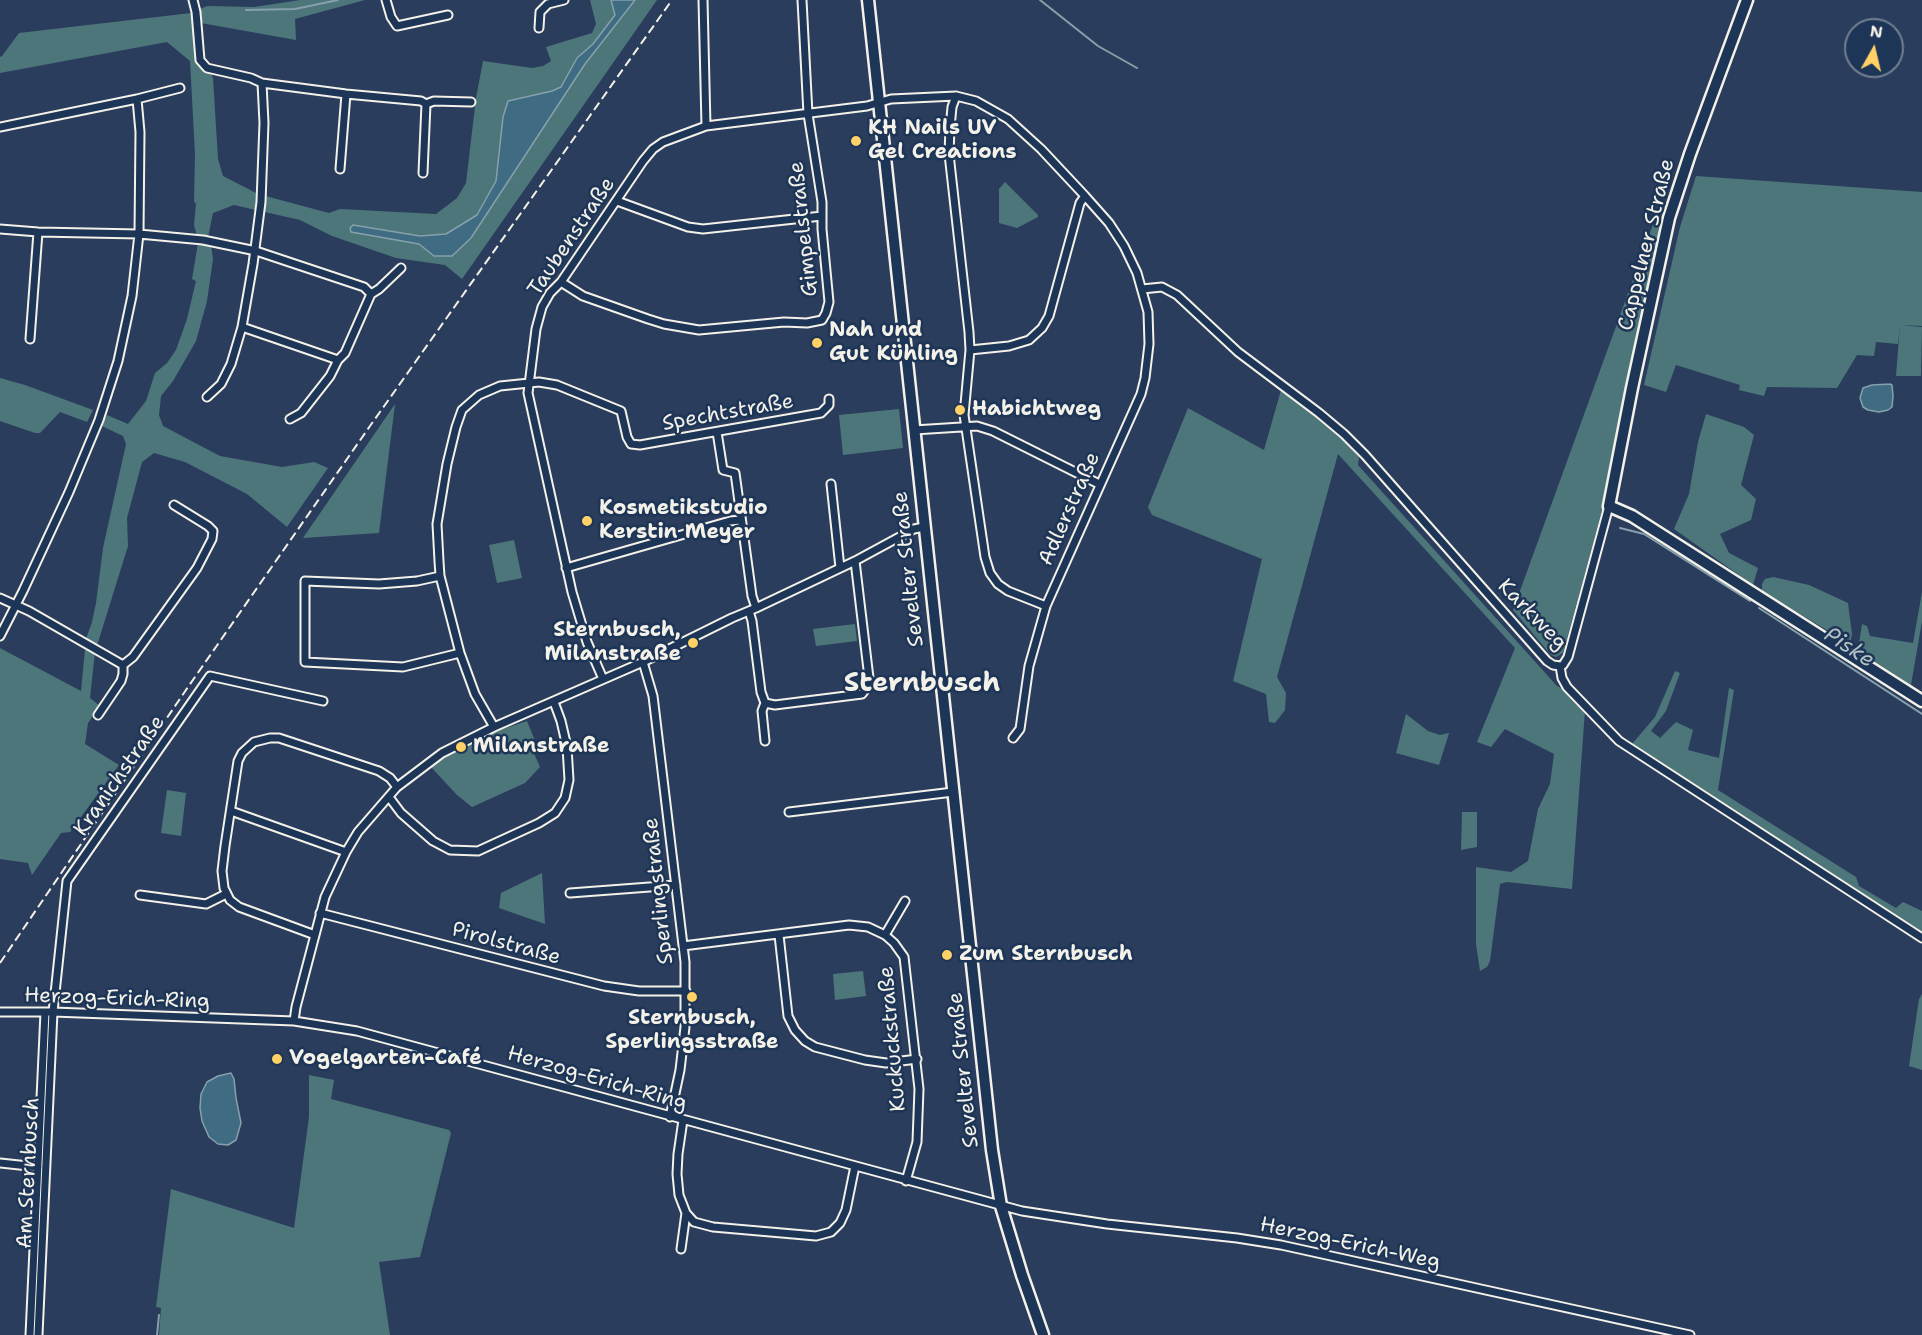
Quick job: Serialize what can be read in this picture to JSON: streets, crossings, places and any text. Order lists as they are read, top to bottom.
{
  "streets": {
    "street": [
      "Gimpelstraße",
      "Taubenstraße",
      "Cappelner Straße",
      "Spechtstraße",
      "Adlerstraße",
      "Sevelter Straße",
      "Karkweg",
      "Kranichstraße",
      "Sperlingstraße",
      "Pirolstraße",
      "Herzog-Erich-Ring",
      "Kuckuckstraße",
      "Am Sternbusch",
      "Herzog-Erich-Weg"
    ]
  },
  "crossings": [
    ["Gimpelstraße", "Taubenstraße"],
    ["Taubenstraße", "Spechtstraße"],
    ["Taubenstraße", "Adlerstraße"],
    ["Taubenstraße", "Sevelter Straße"],
    ["Cappelner Straße", "Karkweg"],
    ["Adlerstraße", "Sevelter Straße"],
    ["Adlerstraße", "Karkweg"],
    ["Sevelter Straße", "Herzog-Erich-Ring"],
    ["Sevelter Straße", "Herzog-Erich-Weg"],
    ["Kranichstraße", "Herzog-Erich-Ring"],
    ["Kranichstraße", "Am Sternbusch"],
    ["Sperlingstraße", "Pirolstraße"],
    ["Sperlingstraße", "Herzog-Erich-Ring"],
    ["Herzog-Erich-Ring", "Kuckuckstraße"],
    ["Herzog-Erich-Ring", "Am Sternbusch"],
    ["Herzog-Erich-Ring", "Herzog-Erich-Weg"]
  ],
  "districts": ["Sternbusch"],
  "water": ["Piske"],
  "places": [
    "KH Nails UV Gel Creations",
    "Nah und Gut Kühling",
    "Habichtweg",
    "Kosmetikstudio Kerstin Meyer",
    "Sternbusch, Milanstraße",
    "Milanstraße",
    "Zum Sternbusch",
    "Sternbusch, Sperlingsstraße",
    "Vogelgarten-Café"
  ],
  "north": "top"
}
